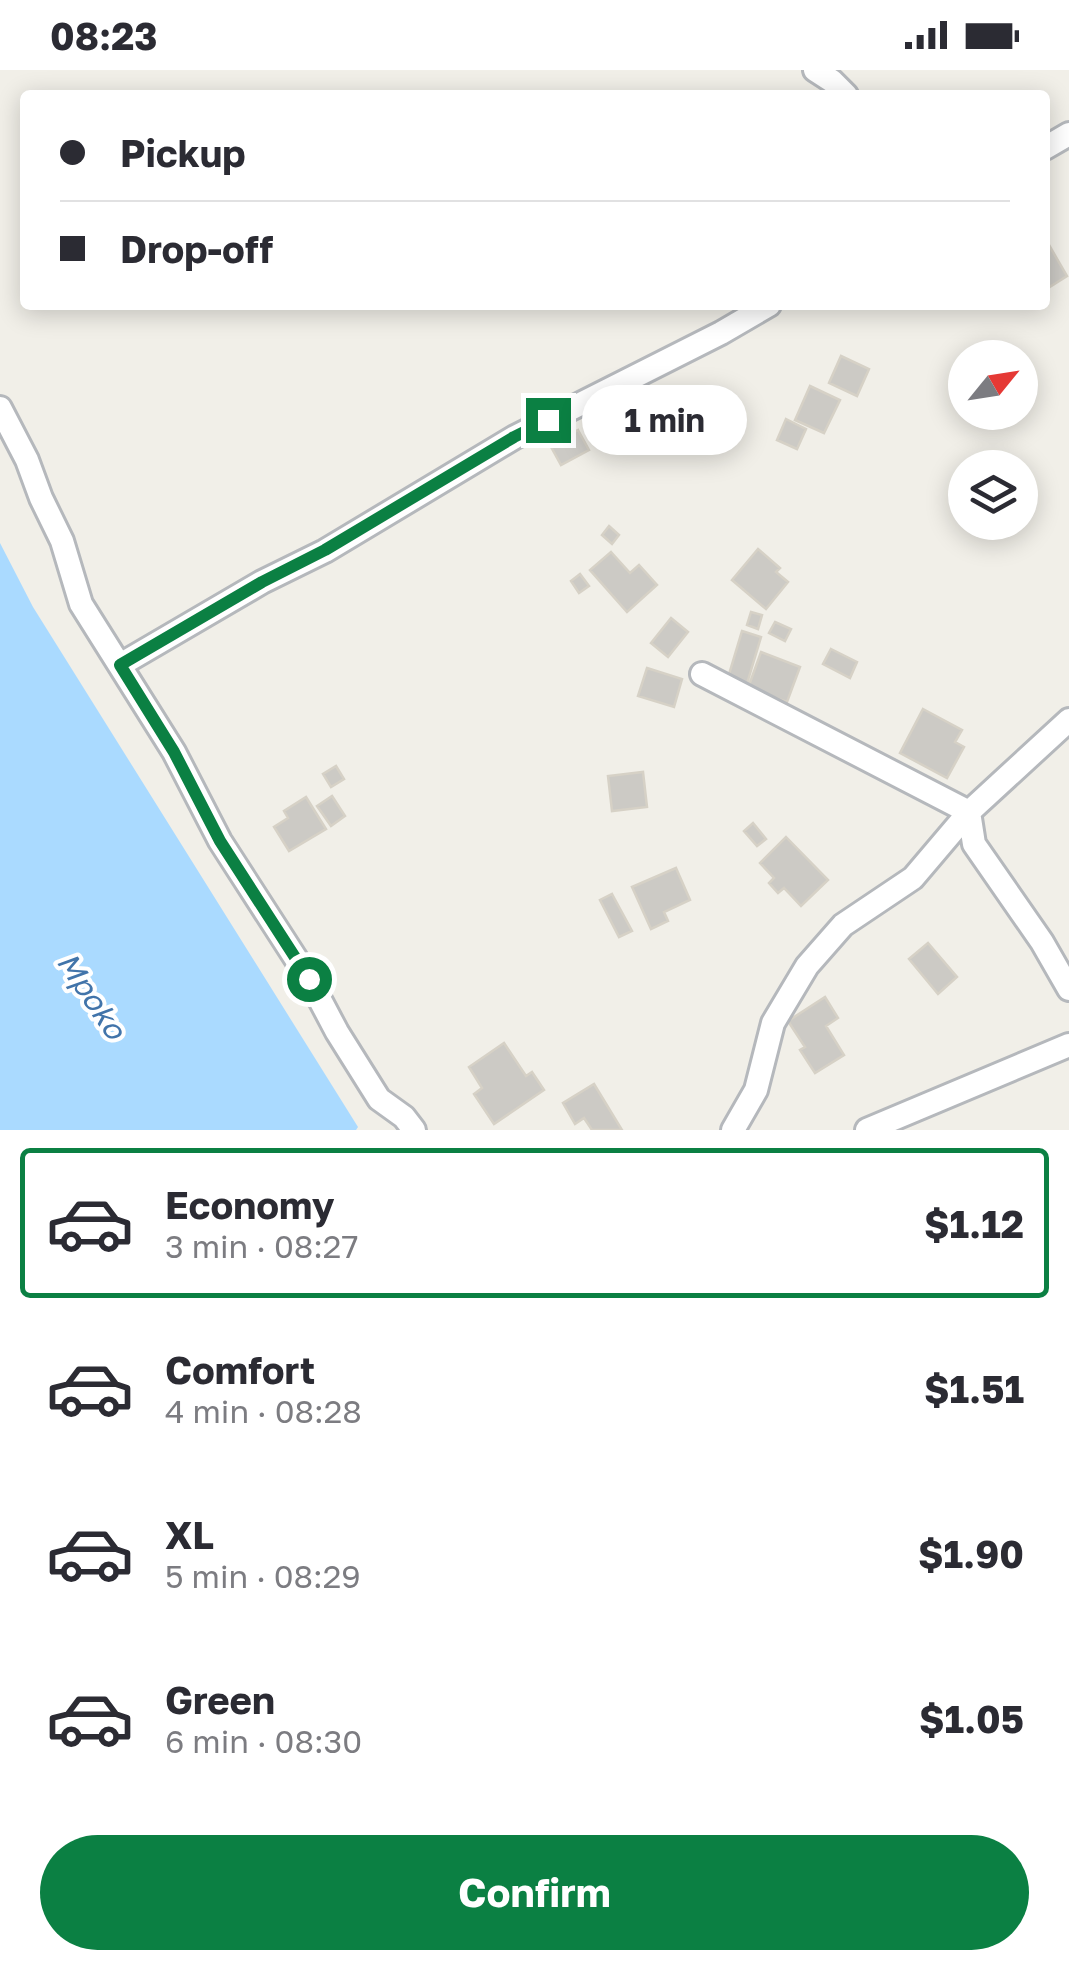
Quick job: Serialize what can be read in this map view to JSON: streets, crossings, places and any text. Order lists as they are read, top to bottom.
{
  "water": ["Mpoko"],
  "north": "top right",
  "page": {
    "status": "08:23",
    "banner": ["Pickup", "Drop-off"],
    "bubble": "1 min",
    "list": [
      {
        "name": "Economy",
        "note": "3 min · 08:27",
        "value": "$1.12"
      },
      {
        "name": "Comfort",
        "note": "4 min · 08:28",
        "value": "$1.51"
      },
      {
        "name": "XL",
        "note": "5 min · 08:29",
        "value": "$1.90"
      },
      {
        "name": "Green",
        "note": "6 min · 08:30",
        "value": "$1.05"
      }
    ],
    "buttons": "Confirm"
  }
}
